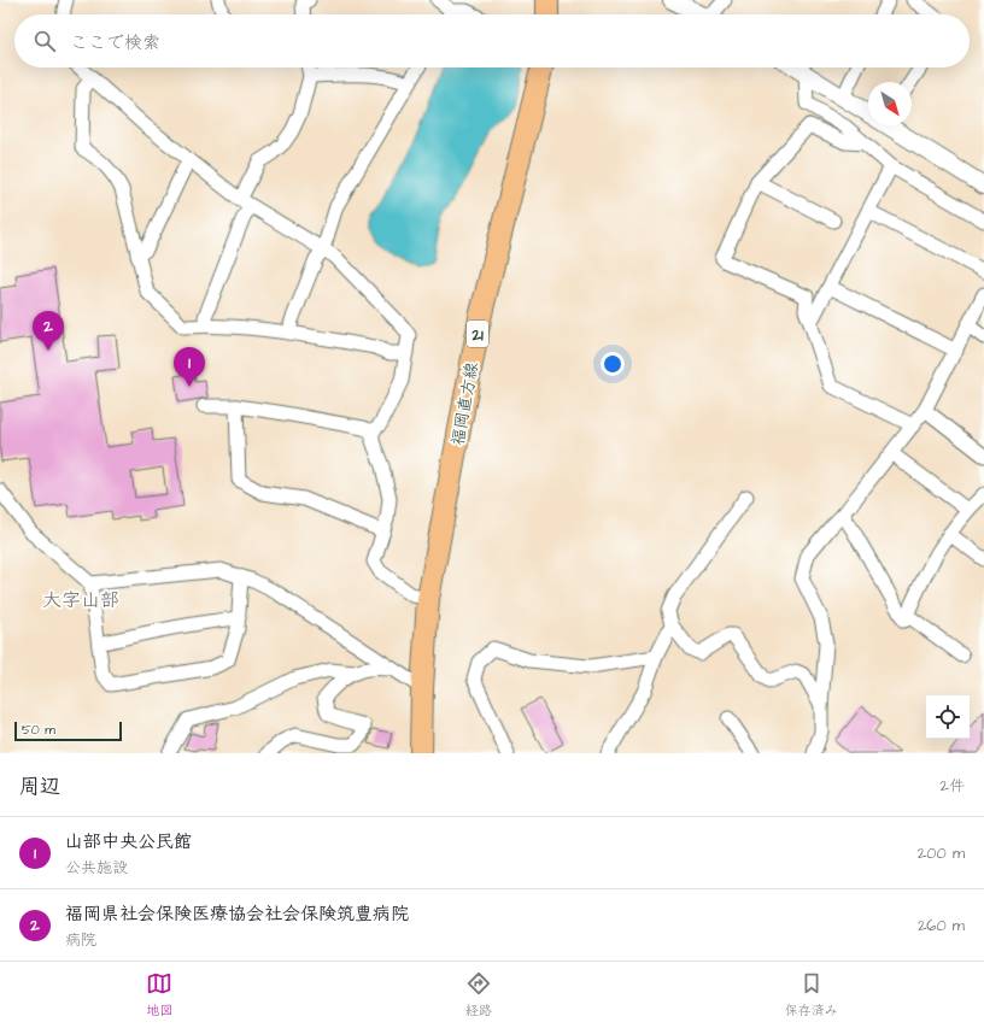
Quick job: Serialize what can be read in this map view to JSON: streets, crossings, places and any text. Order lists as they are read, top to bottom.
{
  "streets": {
    "main road": ["21", "福岡直方線"]
  },
  "districts": ["大字山部"],
  "scale_bar": "50 m",
  "north": "bottom right",
  "page": {
    "search": "ここで検索",
    "pins": ["2", "1"],
    "scale": "50 m",
    "heading": ["周辺", "2件"],
    "list": [
      {
        "mark": "1",
        "name": "山部中央公民館",
        "note": "公共施設",
        "value": "200 m"
      },
      {
        "mark": "2",
        "name": "福岡県社会保険医療協会社会保険筑豊病院",
        "note": "病院",
        "value": "260 m"
      }
    ],
    "nav": ["地図", "経路", "保存済み"]
  }
}
